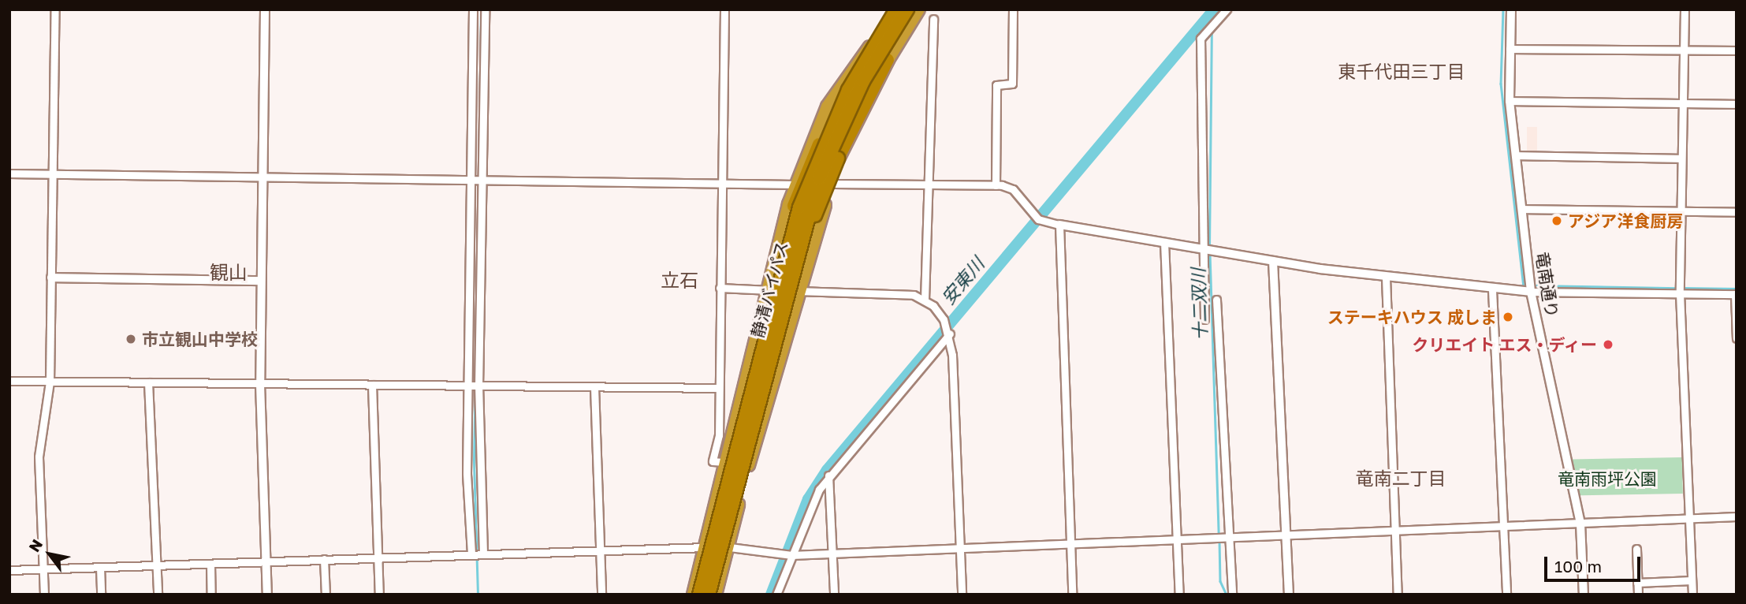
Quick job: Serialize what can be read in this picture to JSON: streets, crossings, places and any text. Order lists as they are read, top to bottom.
{
  "streets": {
    "highway": ["静清バイパス"],
    "street": ["竜南通り"]
  },
  "districts": [
    "東千代田三丁目",
    "観山",
    "立石",
    "竜南二丁目"
  ],
  "water": ["安東川", "十二双川"],
  "parks": ["竜南雨坪公園"],
  "places": [
    "アジア洋食厨房",
    "ステーキハウス 成しま",
    "市立観山中学校",
    "クリエイト エス・ディー"
  ],
  "scale_bar": "100 m",
  "north": "top left"
}
